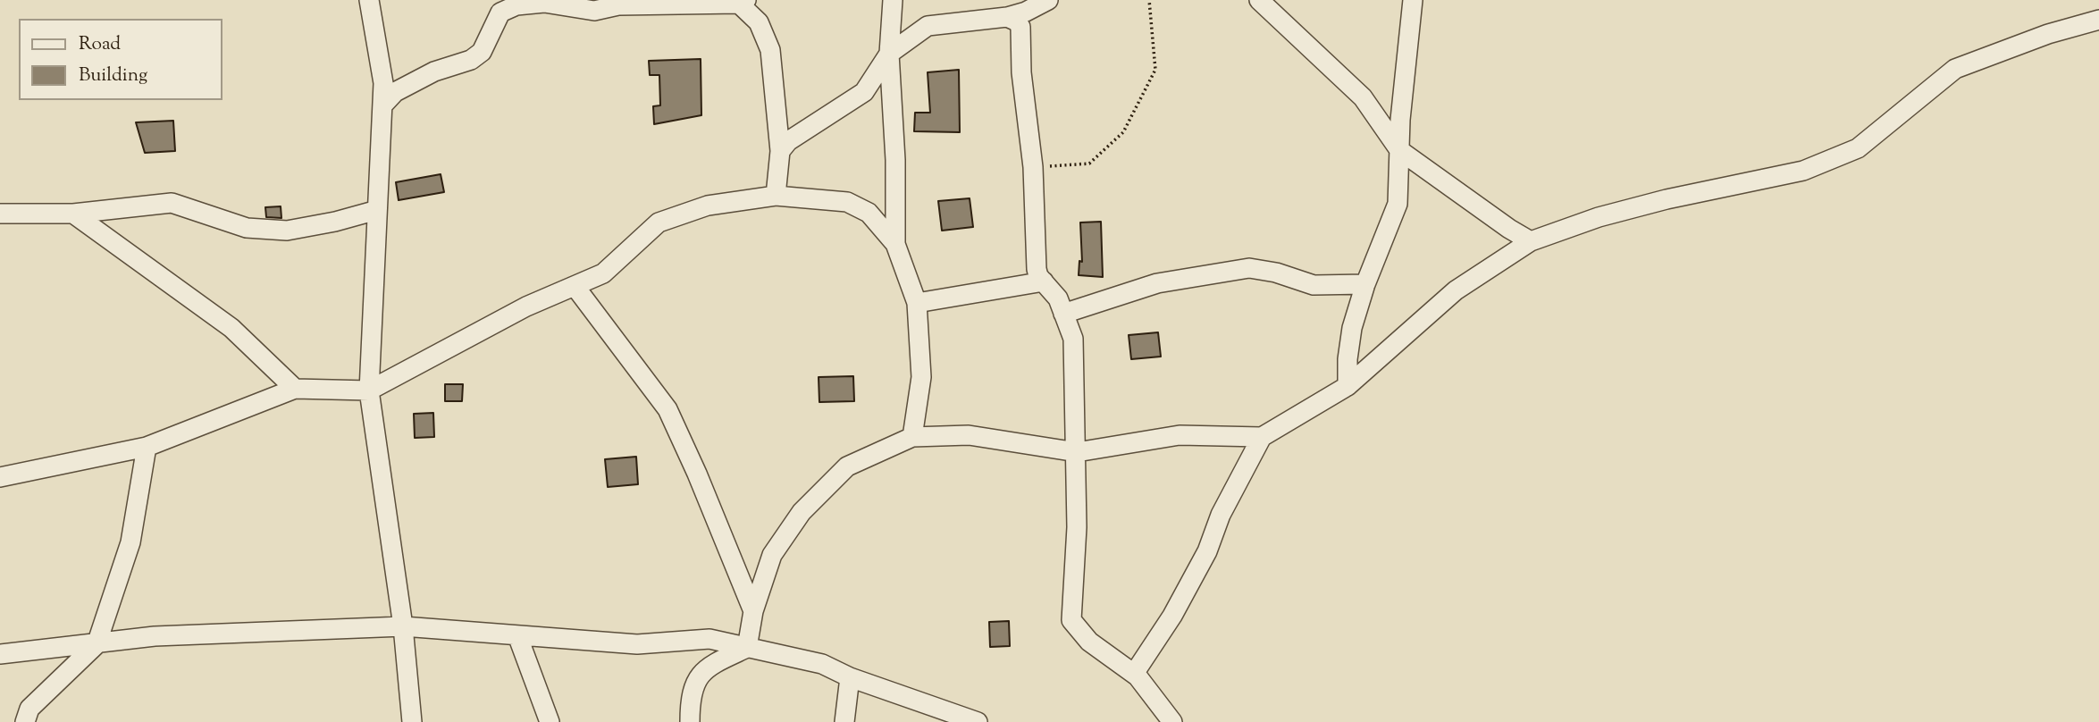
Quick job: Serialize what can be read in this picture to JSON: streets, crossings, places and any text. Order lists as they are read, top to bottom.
{
  "legend": ["Road", "Building"]
}
